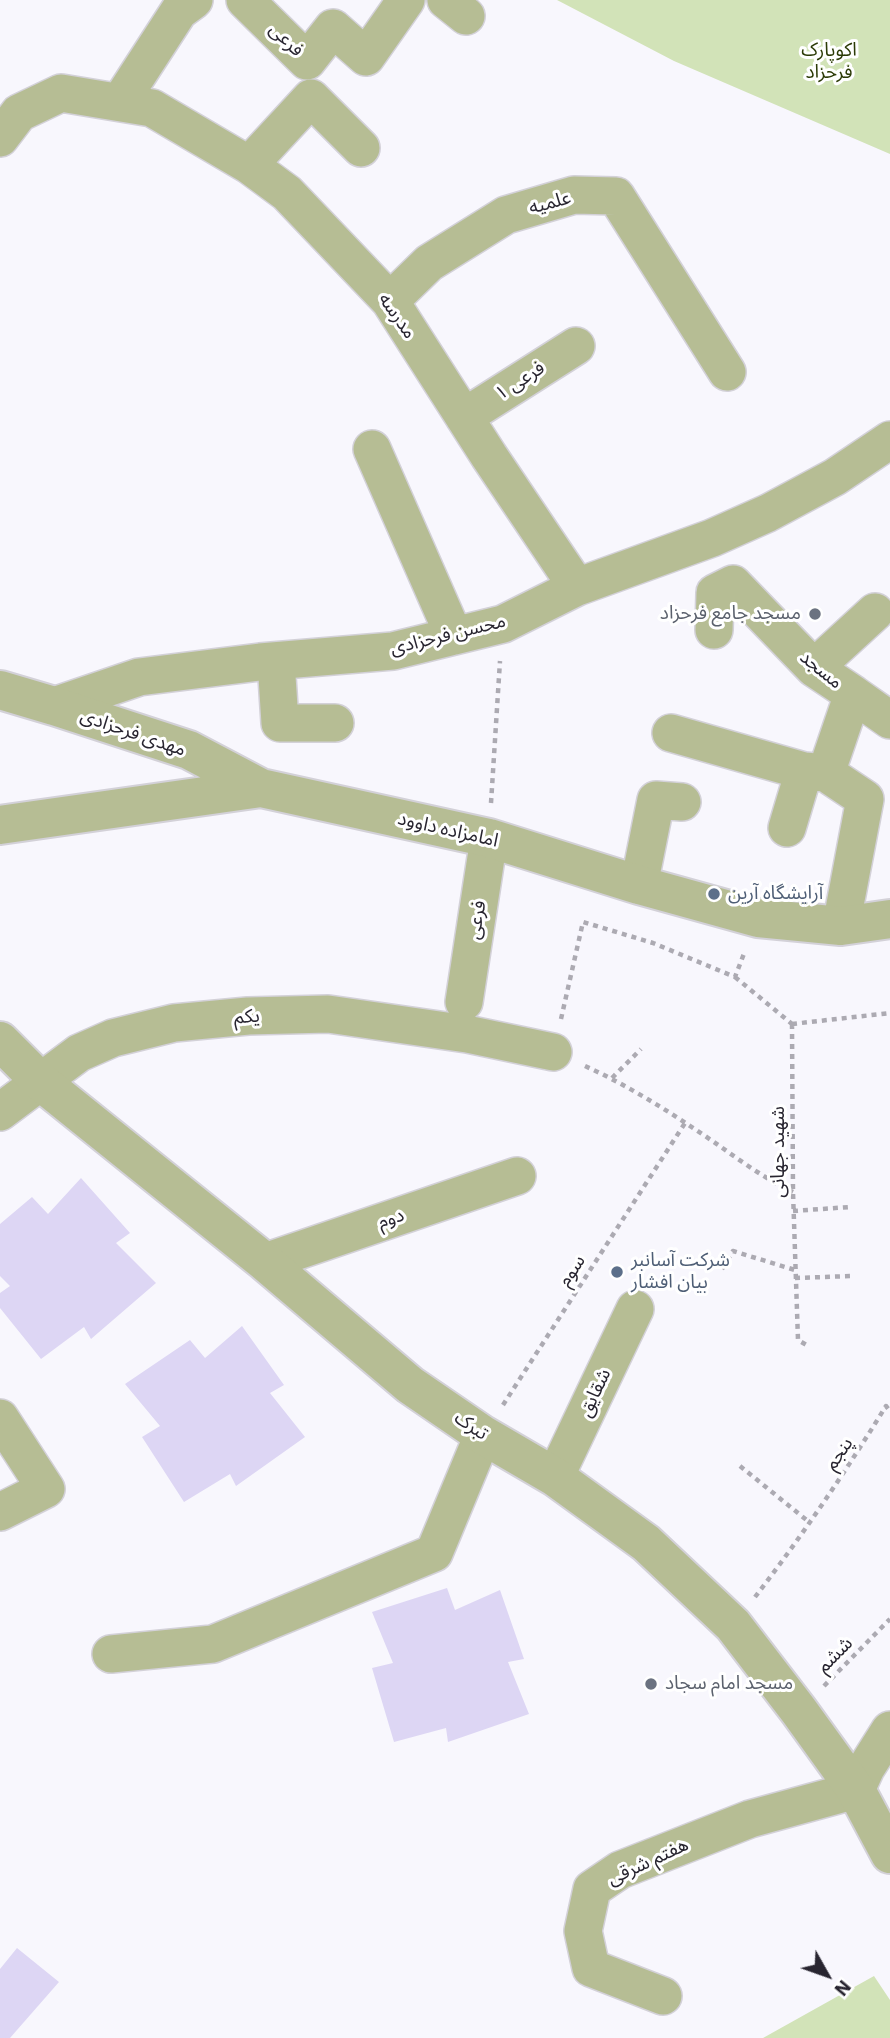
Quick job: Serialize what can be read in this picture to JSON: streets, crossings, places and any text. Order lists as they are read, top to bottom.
{
  "streets": {
    "street": [
      "فرعی",
      "علمیه",
      "مدرسه",
      "فرعی ۱",
      "محسن فرحزادی",
      "مسجد",
      "مهدی فرحزادی",
      "امامزاده داوود",
      "یکم",
      "دوم",
      "شقایق",
      "تبرک",
      "هفتم شرقی"
    ],
    "path": [
      "شهید جهانی",
      "سوم",
      "پنجم",
      "ششم"
    ]
  },
  "crossings": [
    ["فرعی", "امامزاده داوود"],
    ["فرعی", "یکم"],
    ["علمیه", "مدرسه"],
    ["مدرسه", "فرعی ۱"],
    ["مدرسه", "محسن فرحزادی"],
    ["محسن فرحزادی", "مهدی فرحزادی"],
    ["مهدی فرحزادی", "امامزاده داوود"],
    ["یکم", "تبرک"],
    ["دوم", "تبرک"],
    ["سوم", "تبرک"],
    ["شقایق", "تبرک"],
    ["تبرک", "پنجم"],
    ["تبرک", "ششم"],
    ["تبرک", "هفتم شرقی"]
  ],
  "parks": ["اکوپارک فرحزاد"],
  "places": [
    "مسجد جامع فرحزاد",
    "آرایشگاه آرین",
    "شرکت آسانبر بیان افشار",
    "مسجد امام سجاد"
  ],
  "north": "bottom right"
}
